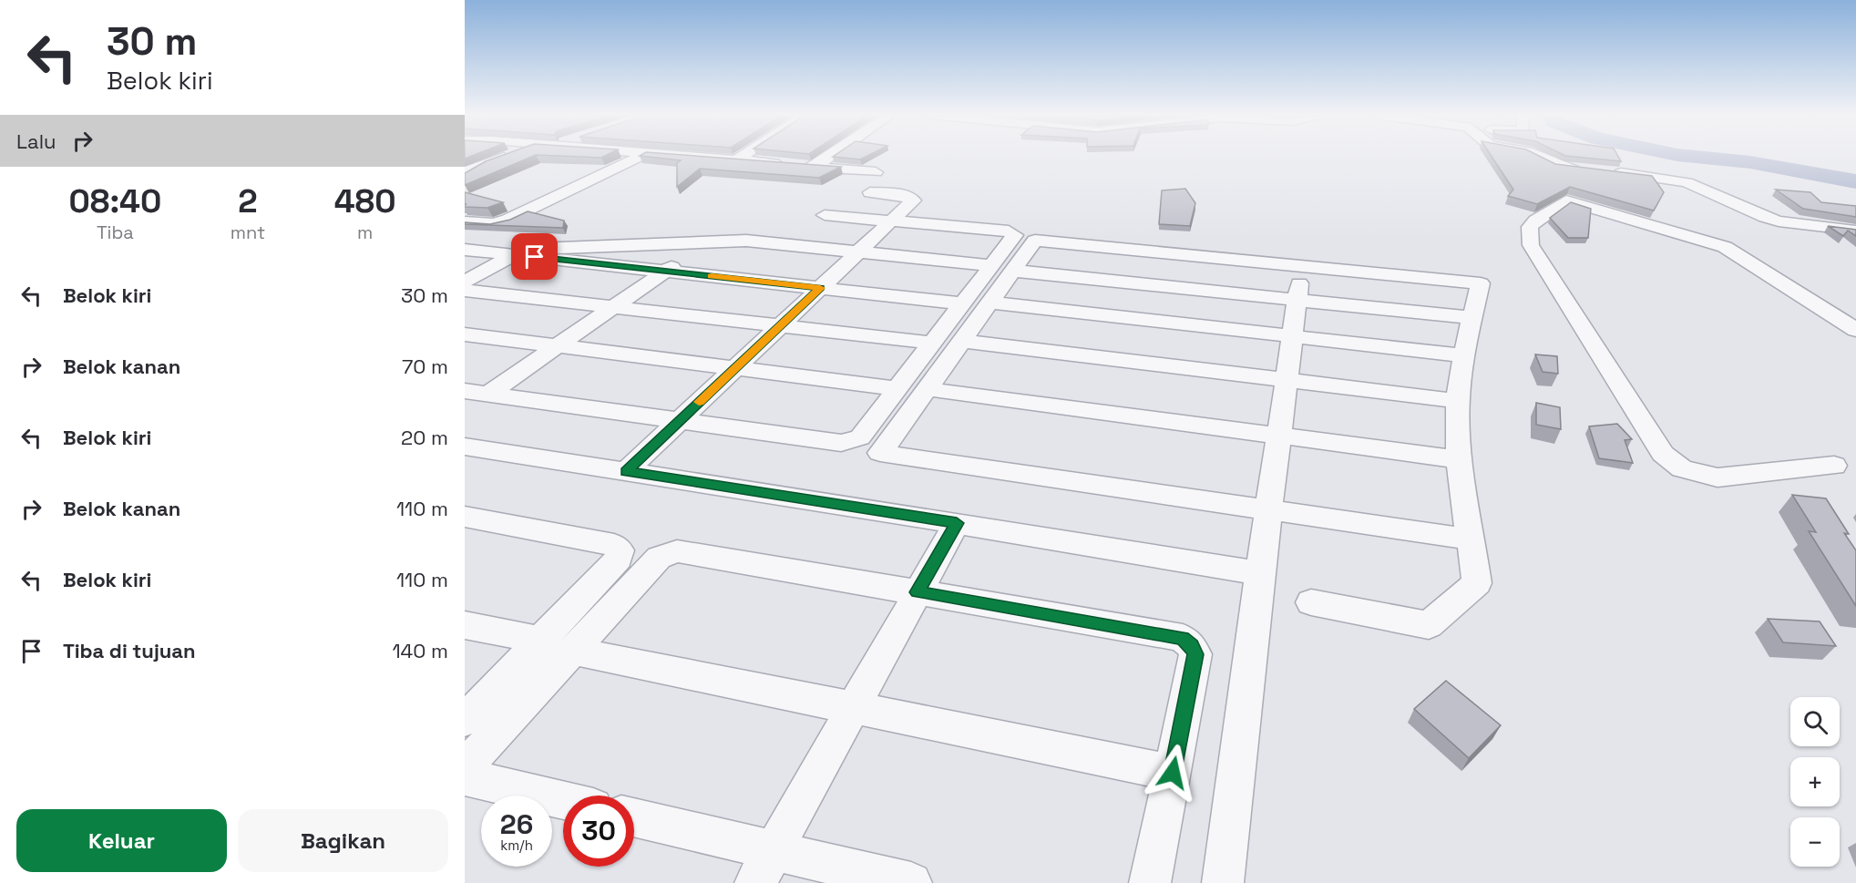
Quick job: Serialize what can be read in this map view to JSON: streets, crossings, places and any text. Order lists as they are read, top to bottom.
{
  "page": {
    "turn": ["30 m", "Belok kiri"],
    "then": "Lalu",
    "eta": [
      "08:40",
      "Tiba",
      "2",
      "mnt",
      "480",
      "m"
    ],
    "list": [
      {
        "name": "Belok kiri",
        "value": "30 m"
      },
      {
        "name": "Belok kanan",
        "value": "70 m"
      },
      {
        "name": "Belok kiri",
        "value": "20 m"
      },
      {
        "name": "Belok kanan",
        "value": "110 m"
      },
      {
        "name": "Belok kiri",
        "value": "110 m"
      },
      {
        "name": "Tiba di tujuan",
        "value": "140 m"
      }
    ],
    "map_buttons": ["+", "−"],
    "speed": "26 km/h",
    "limit": "30",
    "buttons": ["Keluar", "Bagikan"]
  }
}
